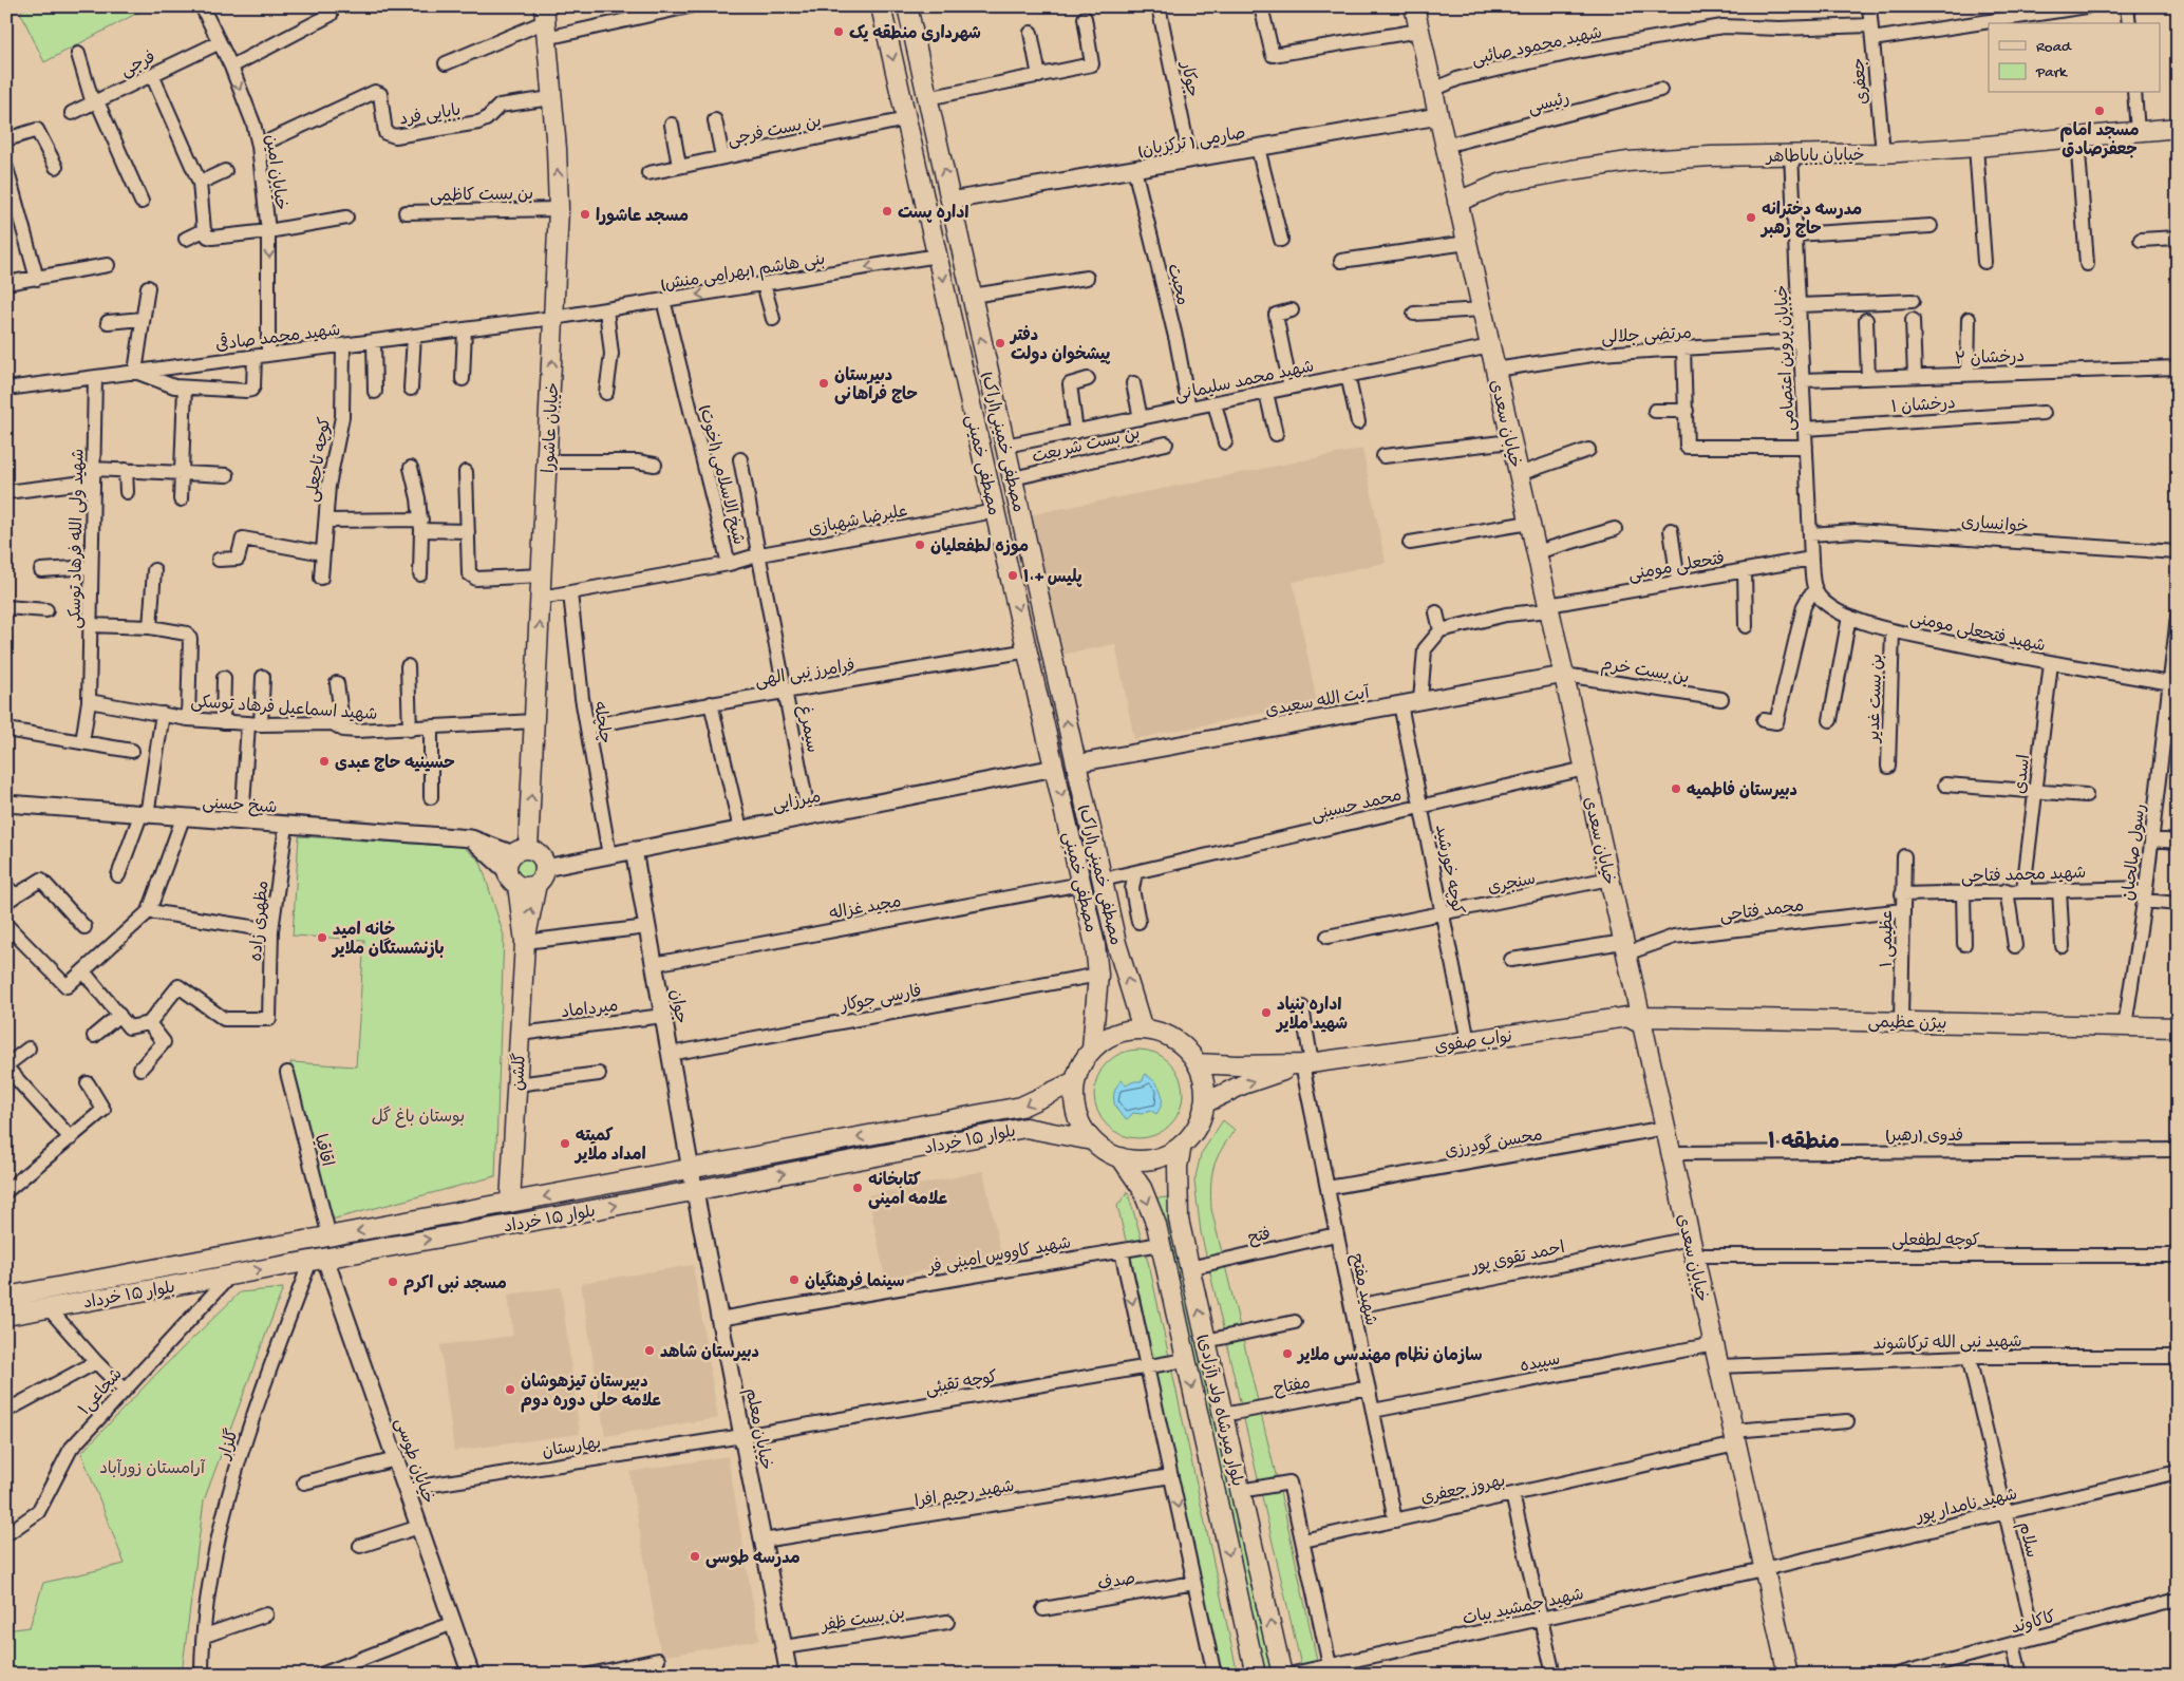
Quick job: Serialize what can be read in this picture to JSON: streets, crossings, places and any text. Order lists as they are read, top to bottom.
{
  "streets": {
    "main road": [
      "خیابان باباطاهر",
      "خیابان سعدی",
      "خیابان عاشورا",
      "مصطفی خمینی(اراک)",
      "مصطفی خمینی",
      "بیژن عظیمی",
      "نواب صفوی",
      "گلشن",
      "بلوار ۱۵ خرداد",
      "بلوار میرشاه ولد (آزادی)"
    ],
    "street": [
      "شهید محمود صائبی",
      "فرجی",
      "جوکار",
      "جعفری",
      "رئیسی",
      "بابایی فرد",
      "بن بست فرجی",
      "صارمی ( ترکزبان)",
      "خیابان امین",
      "بن بست کاظمی",
      "بنی هاشم (بهرامی منش)",
      "محبت",
      "مرتضی جلالی",
      "شهید محمد صادقی",
      "درخشان ۲",
      "خیابان پروین اعتصامی",
      "شهید محمد سلیمانی",
      "درخشان ۱",
      "بن بست شریعت",
      "کوچه تاجعلی",
      "شیخ الاسلامی (اخوت)",
      "علیرضا شهبازی",
      "خوانساری",
      "شهید ولی الله فرهاد توسکی",
      "فتحعلی مومنی",
      "شهید فتحعلی مومنی",
      "بن بست خرم",
      "فرامرز نبی الهی",
      "بن بست غدیر",
      "آیت الله سعیدی",
      "شهید اسماعیل فرهاد توسکی",
      "چلچله",
      "سیمرغ",
      "اسدی",
      "میرزایی",
      "شیخ حسنی",
      "محمد حسینی",
      "رسول صالحیان",
      "کوچه خورشید",
      "شهید محمد فتاحی",
      "سنجری",
      "مجید غزاله",
      "محمد فتاحی",
      "مظهری زاده",
      "عظیمی ۱",
      "فارسی جوکار",
      "جوان",
      "میرداماد",
      "فدوی (رهبر)",
      "محسن گودرزی",
      "اقاقیا",
      "فتح",
      "کوچه لطفعلی",
      "شهید کاووس امینی فر",
      "احمد تقوی پور",
      "شهید مفتح",
      "شهید نبی الله ترکاشوند",
      "سپیده",
      "کوچه تقیئی",
      "مفتاح",
      "شجاعی۱",
      "خیابان معلم",
      "گلزار",
      "بهارستان",
      "خیابان طوسی",
      "بهروز جعفری",
      "شهید رحیم افرا",
      "شهید نامدار پور",
      "سلام",
      "صدف",
      "شهید جمشید بیات",
      "بن بست ظفر",
      "کاکاوند"
    ]
  },
  "crossings": [
    ["شهید محمود صائبی", "جعفری"],
    ["شهید محمود صائبی", "خیابان سعدی"],
    ["فرجی", "خیابان امین"],
    ["جوکار", "صارمی ( ترکزبان)"],
    ["جعفری", "خیابان باباطاهر"],
    ["رئیسی", "خیابان سعدی"],
    ["بابایی فرد", "خیابان امین"],
    ["بابایی فرد", "خیابان عاشورا"],
    ["بن بست فرجی", "مصطفی خمینی"],
    ["صارمی ( ترکزبان)", "محبت"],
    ["صارمی ( ترکزبان)", "خیابان سعدی"],
    ["صارمی ( ترکزبان)", "مصطفی خمینی(اراک)"],
    ["خیابان باباطاهر", "خیابان پروین اعتصامی"],
    ["خیابان باباطاهر", "خیابان سعدی"],
    ["خیابان امین", "شهید محمد صادقی"],
    ["بن بست کاظمی", "خیابان عاشورا"],
    ["بنی هاشم (بهرامی منش)", "شهید محمد صادقی"],
    ["بنی هاشم (بهرامی منش)", "خیابان عاشورا"],
    ["بنی هاشم (بهرامی منش)", "مصطفی خمینی"],
    ["بنی هاشم (بهرامی منش)", "شیخ الاسلامی (اخوت)"],
    ["محبت", "شهید محمد سلیمانی"],
    ["مرتضی جلالی", "خیابان پروین اعتصامی"],
    ["مرتضی جلالی", "خیابان سعدی"],
    ["شهید محمد صادقی", "خیابان عاشورا"],
    ["شهید محمد صادقی", "کوچه تاجعلی"],
    ["شهید محمد صادقی", "شهید ولی الله فرهاد توسکی"],
    ["درخشان ۲", "خیابان پروین اعتصامی"],
    ["خیابان پروین اعتصامی", "درخشان ۱"],
    ["خیابان پروین اعتصامی", "خوانساری"],
    ["خیابان پروین اعتصامی", "فتحعلی مومنی"],
    ["شهید محمد سلیمانی", "خیابان سعدی"],
    ["شهید محمد سلیمانی", "مصطفی خمینی(اراک)"],
    ["خیابان سعدی", "فتحعلی مومنی"],
    ["خیابان سعدی", "بن بست خرم"],
    ["خیابان سعدی", "آیت الله سعیدی"],
    ["خیابان سعدی", "محمد حسینی"],
    ["خیابان سعدی", "سنجری"],
    ["خیابان سعدی", "محمد فتاحی"],
    ["خیابان سعدی", "بیژن عظیمی"],
    ["خیابان سعدی", "نواب صفوی"],
    ["خیابان سعدی", "فدوی (رهبر)"],
    ["خیابان سعدی", "محسن گودرزی"],
    ["خیابان سعدی", "کوچه لطفعلی"],
    ["خیابان سعدی", "احمد تقوی پور"],
    ["خیابان سعدی", "شهید نبی الله ترکاشوند"],
    ["خیابان سعدی", "سپیده"],
    ["خیابان سعدی", "بهروز جعفری"],
    ["خیابان سعدی", "شهید نامدار پور"],
    ["خیابان سعدی", "شهید جمشید بیات"],
    ["خیابان عاشورا", "شیخ الاسلامی (اخوت)"],
    ["خیابان عاشورا", "شهید اسماعیل فرهاد توسکی"],
    ["خیابان عاشورا", "میرزایی"],
    ["خیابان عاشورا", "شیخ حسنی"],
    ["خیابان عاشورا", "گلشن"],
    ["مصطفی خمینی(اراک)", "بن بست شریعت"],
    ["مصطفی خمینی(اراک)", "مصطفی خمینی"],
    ["مصطفی خمینی(اراک)", "آیت الله سعیدی"],
    ["مصطفی خمینی(اراک)", "محمد حسینی"],
    ["مصطفی خمینی(اراک)", "بلوار ۱۵ خرداد"],
    ["مصطفی خمینی(اراک)", "بلوار میرشاه ولد (آزادی)"],
    ["مصطفی خمینی", "علیرضا شهبازی"],
    ["مصطفی خمینی", "فرامرز نبی الهی"],
    ["مصطفی خمینی", "میرزایی"],
    ["مصطفی خمینی", "مجید غزاله"],
    ["مصطفی خمینی", "فارسی جوکار"],
    ["مصطفی خمینی", "بلوار ۱۵ خرداد"],
    ["مصطفی خمینی", "بلوار میرشاه ولد (آزادی)"],
    ["شیخ الاسلامی (اخوت)", "علیرضا شهبازی"],
    ["شیخ الاسلامی (اخوت)", "چلچله"],
    ["علیرضا شهبازی", "سیمرغ"],
    ["شهید ولی الله فرهاد توسکی", "شهید اسماعیل فرهاد توسکی"],
    ["شهید فتحعلی مومنی", "بن بست غدیر"],
    ["شهید فتحعلی مومنی", "اسدی"],
    ["شهید فتحعلی مومنی", "رسول صالحیان"],
    ["بن بست خرم", "آیت الله سعیدی"],
    ["فرامرز نبی الهی", "چلچله"],
    ["فرامرز نبی الهی", "سیمرغ"],
    ["آیت الله سعیدی", "کوچه خورشید"],
    ["چلچله", "میرزایی"],
    ["سیمرغ", "میرزایی"],
    ["اسدی", "شهید محمد فتاحی"],
    ["میرزایی", "شیخ حسنی"],
    ["میرزایی", "جوان"],
    ["میرزایی", "گلشن"],
    ["شیخ حسنی", "مظهری زاده"],
    ["شیخ حسنی", "گلشن"],
    ["محمد حسینی", "کوچه خورشید"],
    ["رسول صالحیان", "شهید محمد فتاحی"],
    ["رسول صالحیان", "بیژن عظیمی"],
    ["کوچه خورشید", "سنجری"],
    ["کوچه خورشید", "نواب صفوی"],
    ["شهید محمد فتاحی", "عظیمی ۱"],
    ["مجید غزاله", "جوان"],
    ["محمد فتاحی", "عظیمی ۱"],
    ["عظیمی ۱", "بیژن عظیمی"],
    ["فارسی جوکار", "جوان"],
    ["جوان", "میرداماد"],
    ["جوان", "بلوار ۱۵ خرداد"],
    ["جوان", "خیابان معلم"],
    ["میرداماد", "گلشن"],
    ["بیژن عظیمی", "نواب صفوی"],
    ["نواب صفوی", "شهید مفتح"],
    ["گلشن", "بلوار ۱۵ خرداد"],
    ["بلوار ۱۵ خرداد", "اقاقیا"],
    ["بلوار ۱۵ خرداد", "شجاعی۱"],
    ["بلوار ۱۵ خرداد", "بلوار میرشاه ولد (آزادی)"],
    ["بلوار ۱۵ خرداد", "خیابان معلم"],
    ["بلوار ۱۵ خرداد", "گلزار"],
    ["بلوار ۱۵ خرداد", "خیابان طوسی"],
    ["محسن گودرزی", "شهید مفتح"],
    ["فتح", "شهید مفتح"],
    ["فتح", "بلوار میرشاه ولد (آزادی)"],
    ["کوچه لطفعلی", "احمد تقوی پور"],
    ["شهید کاووس امینی فر", "بلوار میرشاه ولد (آزادی)"],
    ["شهید کاووس امینی فر", "خیابان معلم"],
    ["احمد تقوی پور", "شهید مفتح"],
    ["شهید مفتح", "سپیده"],
    ["شهید مفتح", "مفتاح"],
    ["شهید مفتح", "بهروز جعفری"],
    ["شهید نبی الله ترکاشوند", "سلام"],
    ["کوچه تقیئی", "بلوار میرشاه ولد (آزادی)"],
    ["کوچه تقیئی", "خیابان معلم"],
    ["کوچه تقیئی", "بهارستان"],
    ["مفتاح", "بلوار میرشاه ولد (آزادی)"],
    ["خیابان معلم", "بهارستان"],
    ["خیابان معلم", "شهید رحیم افرا"],
    ["خیابان معلم", "بن بست ظفر"],
    ["گلزار", "خیابان طوسی"],
    ["بهارستان", "خیابان طوسی"],
    ["شهید نامدار پور", "سلام"],
    ["شهید نامدار پور", "شهید جمشید بیات"],
    ["سلام", "کاکاوند"]
  ],
  "one_way": [
    "بنی هاشم (بهرامی منش)",
    "خیابان عاشورا",
    "مصطفی خمینی(اراک)",
    "مصطفی خمینی"
  ],
  "districts": ["منطقه ۱"],
  "parks": ["بوستان باغ گل", "آرامستان زورآباد"],
  "places": [
    "شهرداری منطقه یک",
    "مسجد امام جعفرصادق",
    "اداره پست",
    "مسجد عاشورا",
    "مدرسه دخترانه حاج رهبر",
    "دفتر پیشخوان دولت",
    "دبیرستان حاج فراهانی",
    "موزه لطفعلیان",
    "پلیس +۱۰",
    "حسینیه حاج عبدی",
    "دبیرستان فاطمیه",
    "خانه امید بازنشستگان ملایر",
    "اداره بنیاد شهید ملایر",
    "کمیته امداد ملایر",
    "کتابخانه علامه امینی",
    "سینما فرهنگیان",
    "مسجد نبی اکرم",
    "دبیرستان شاهد",
    "سازمان نظام مهندسی ملایر",
    "دبیرستان تیزهوشان علامه حلی دوره دوم",
    "مدرسه طوسی"
  ],
  "legend": ["Road", "Park"]
}
